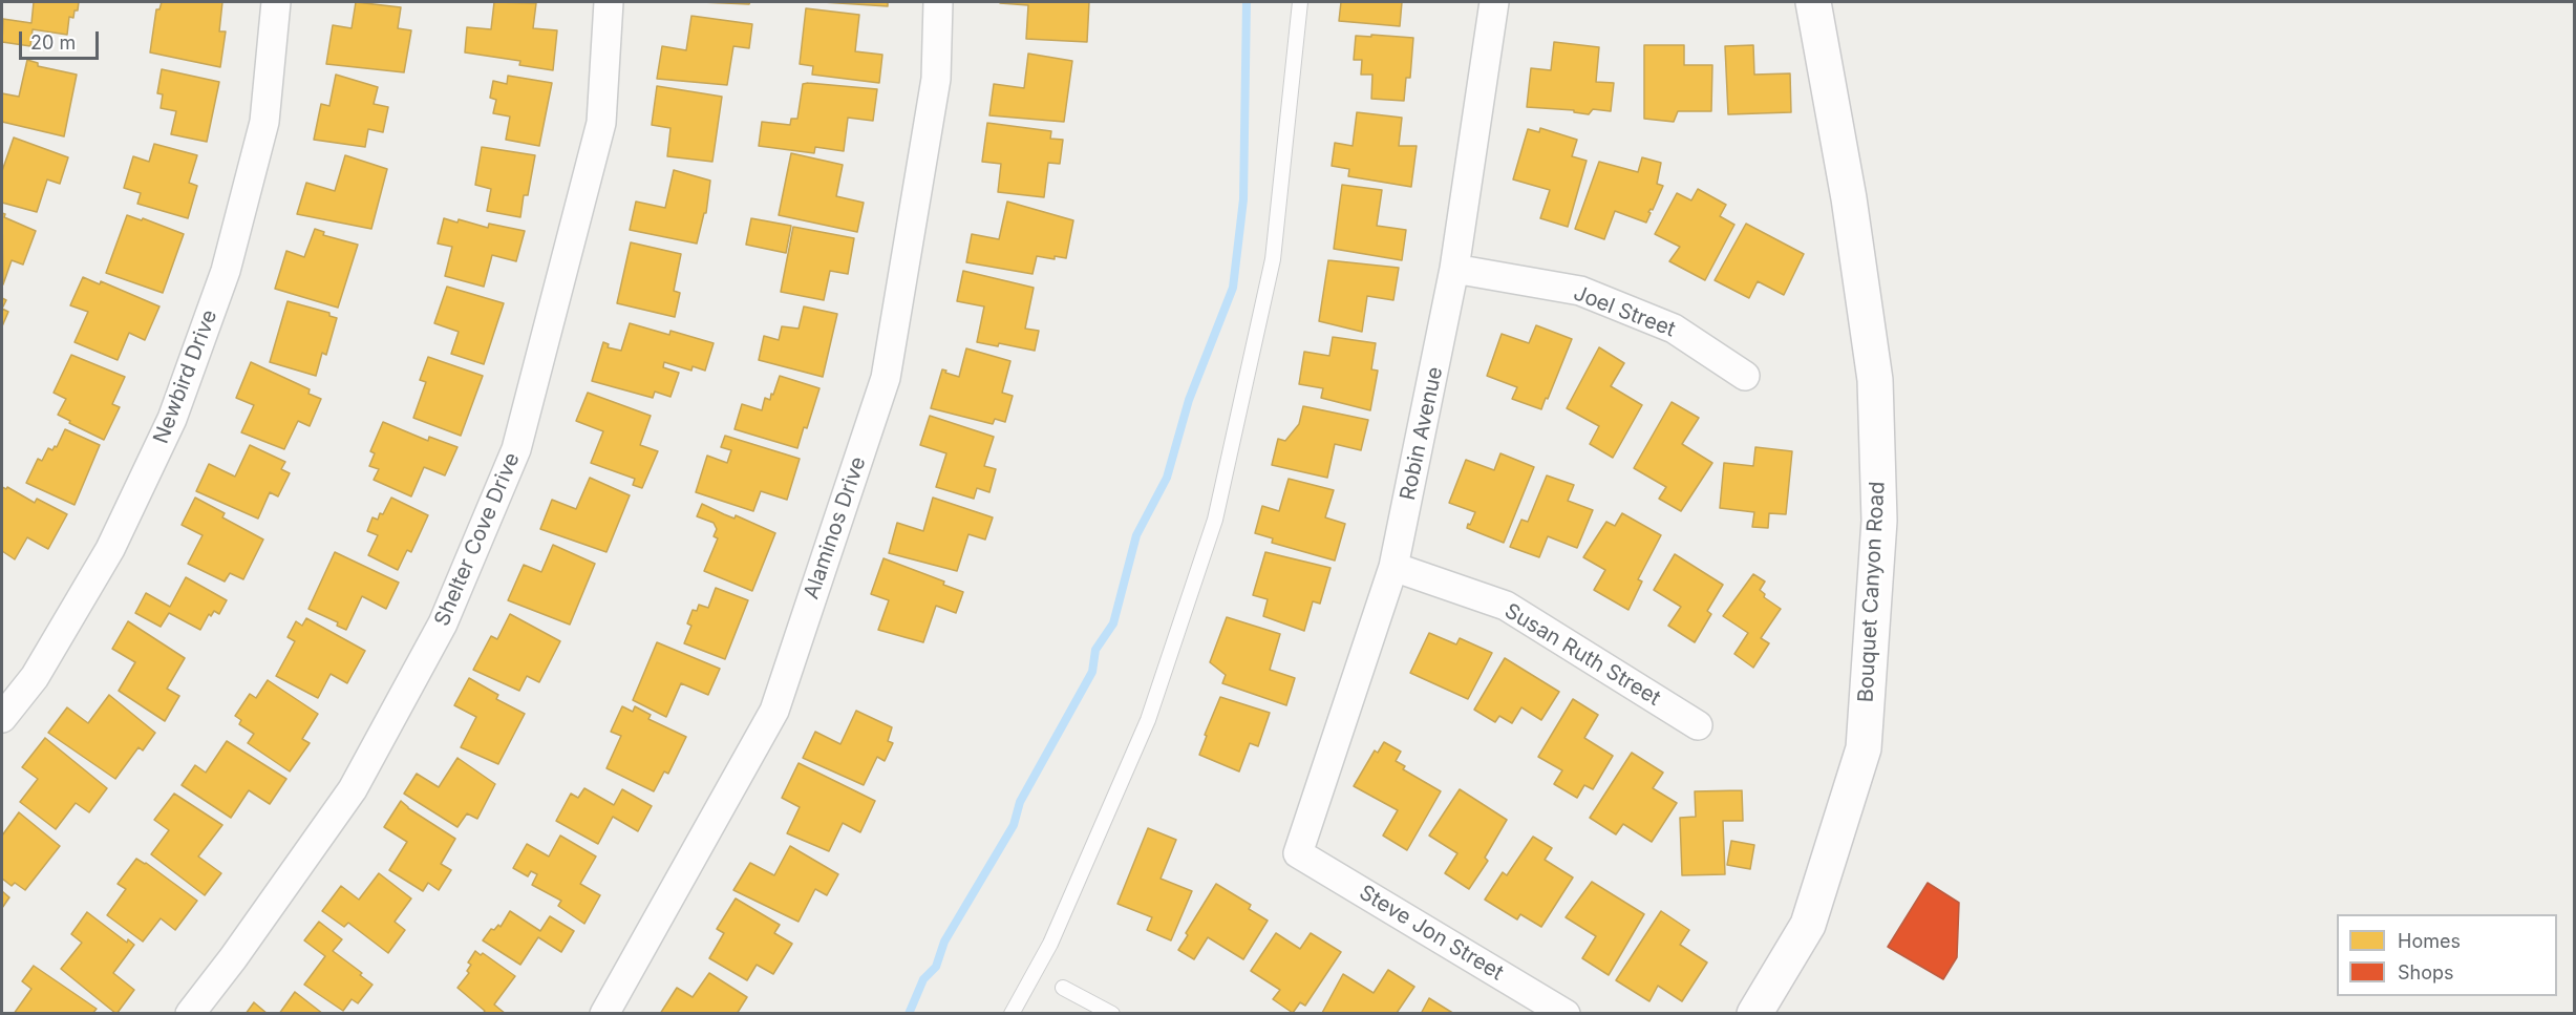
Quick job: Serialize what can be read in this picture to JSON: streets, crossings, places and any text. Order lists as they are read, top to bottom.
{
  "streets": {
    "main road": ["Bouquet Canyon Road"],
    "street": [
      "Joel Street",
      "Newbird Drive",
      "Robin Avenue",
      "Alaminos Drive",
      "Shelter Cove Drive",
      "Susan Ruth Street",
      "Steve Jon Street"
    ]
  },
  "crossings": [
    ["Joel Street", "Robin Avenue"],
    ["Robin Avenue", "Susan Ruth Street"],
    ["Robin Avenue", "Steve Jon Street"]
  ],
  "legend": ["Homes", "Shops"],
  "scale_bar": "20 m"
}
